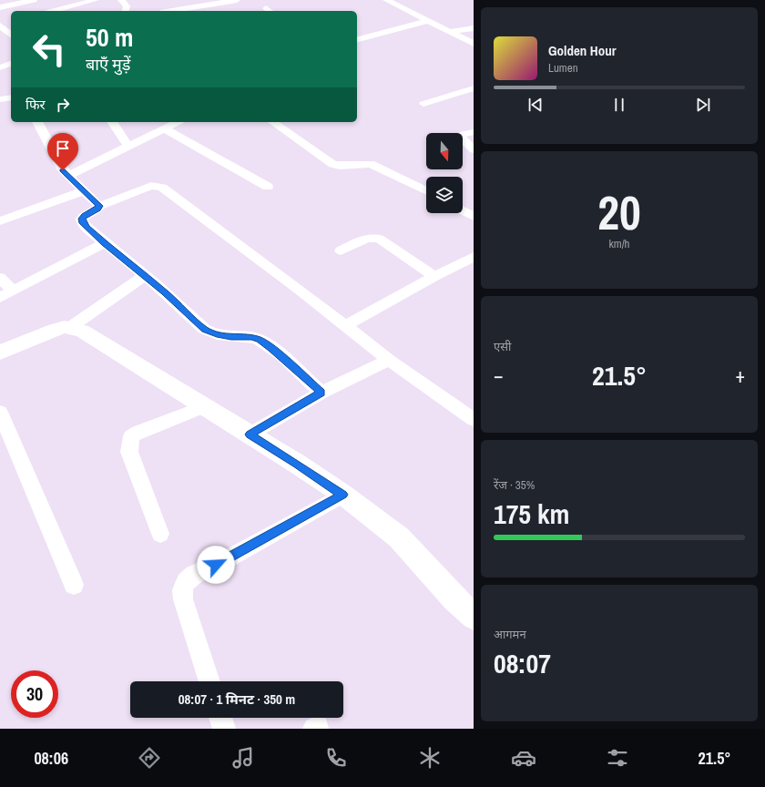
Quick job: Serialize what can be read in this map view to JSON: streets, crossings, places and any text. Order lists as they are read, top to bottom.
{
  "north": "bottom",
  "page": {
    "turn": ["50 m", "बाएँ मुड़ें"],
    "song": ["Golden Hour", "Lumen"],
    "then": "फिर",
    "tile": [
      ["20", "km/h"],
      "एसी",
      ["रेंज · 35%", "175 km"],
      ["आगमन", "08:07"]
    ],
    "heat": ["−", "21.5°", "+"],
    "limit": "30",
    "trip": "08:07 · 1 मिनट · 350 m",
    "tabs": ["08:06", "21.5°"]
  }
}
